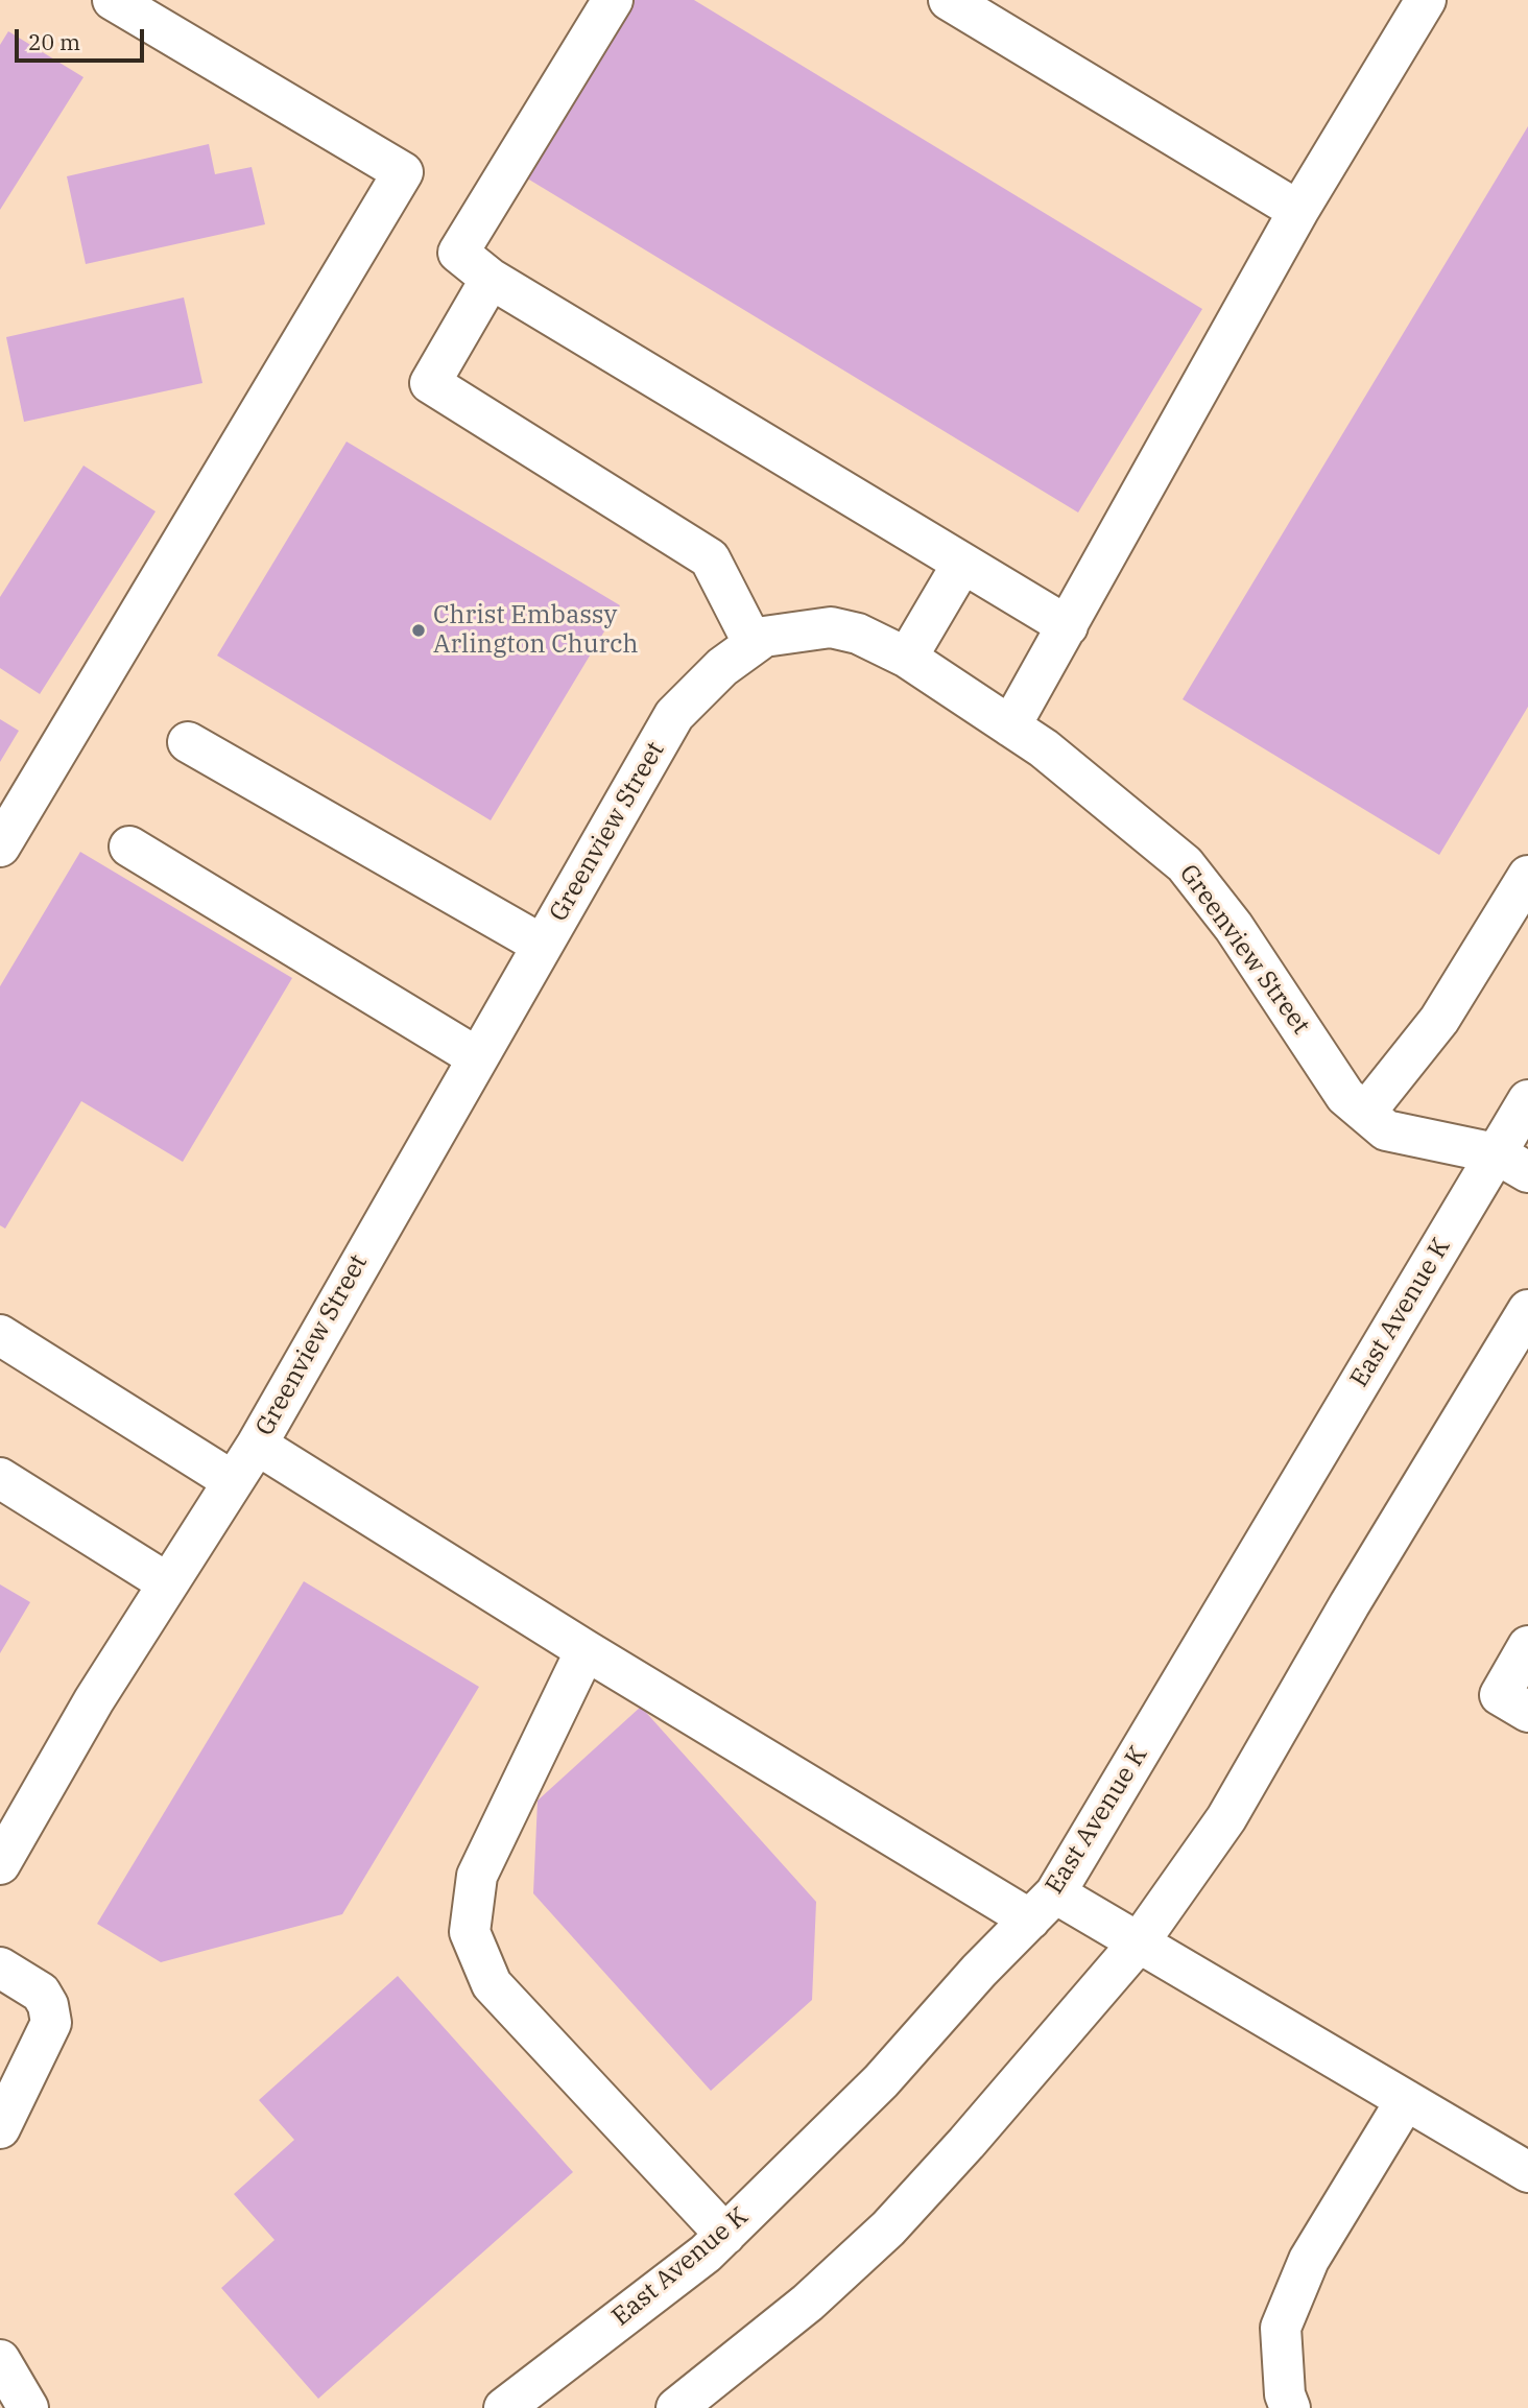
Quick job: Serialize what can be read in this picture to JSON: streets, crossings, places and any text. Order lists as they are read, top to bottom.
{
  "streets": {
    "street": ["Greenview Street", "East Avenue K"]
  },
  "crossings": [
    ["Greenview Street", "East Avenue K"]
  ],
  "places": ["Christ Embassy Arlington Church"],
  "scale_bar": "20 m"
}
